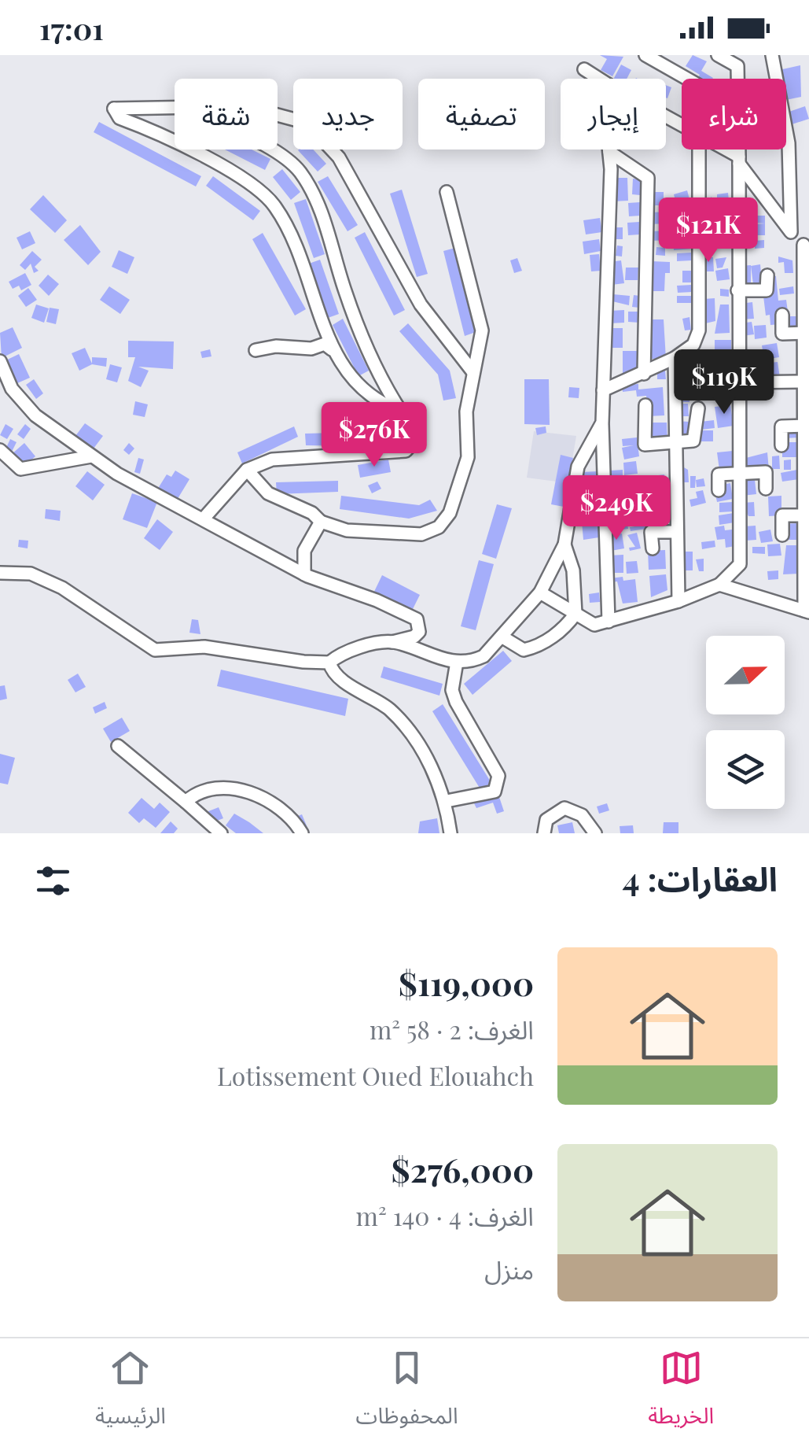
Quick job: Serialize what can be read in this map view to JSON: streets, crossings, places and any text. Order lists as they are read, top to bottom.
{
  "north": "right",
  "page": {
    "status": "17:01",
    "chip": [
      "شراء",
      "إيجار",
      "تصفية",
      "جديد",
      "شقة"
    ],
    "price": [
      "$121K",
      "$119K",
      "$276K",
      "$249K"
    ],
    "heading": "العقارات: 4",
    "list": [
      {
        "name": "$119,000",
        "note": "الغرف: 2 · 58 m² · Lotissement Oued Elouahch"
      },
      {
        "name": "$276,000",
        "note": "الغرف: 4 · 140 m² · منزل"
      }
    ],
    "tabs": ["الخريطة", "المحفوظات", "الرئيسية"]
  }
}
